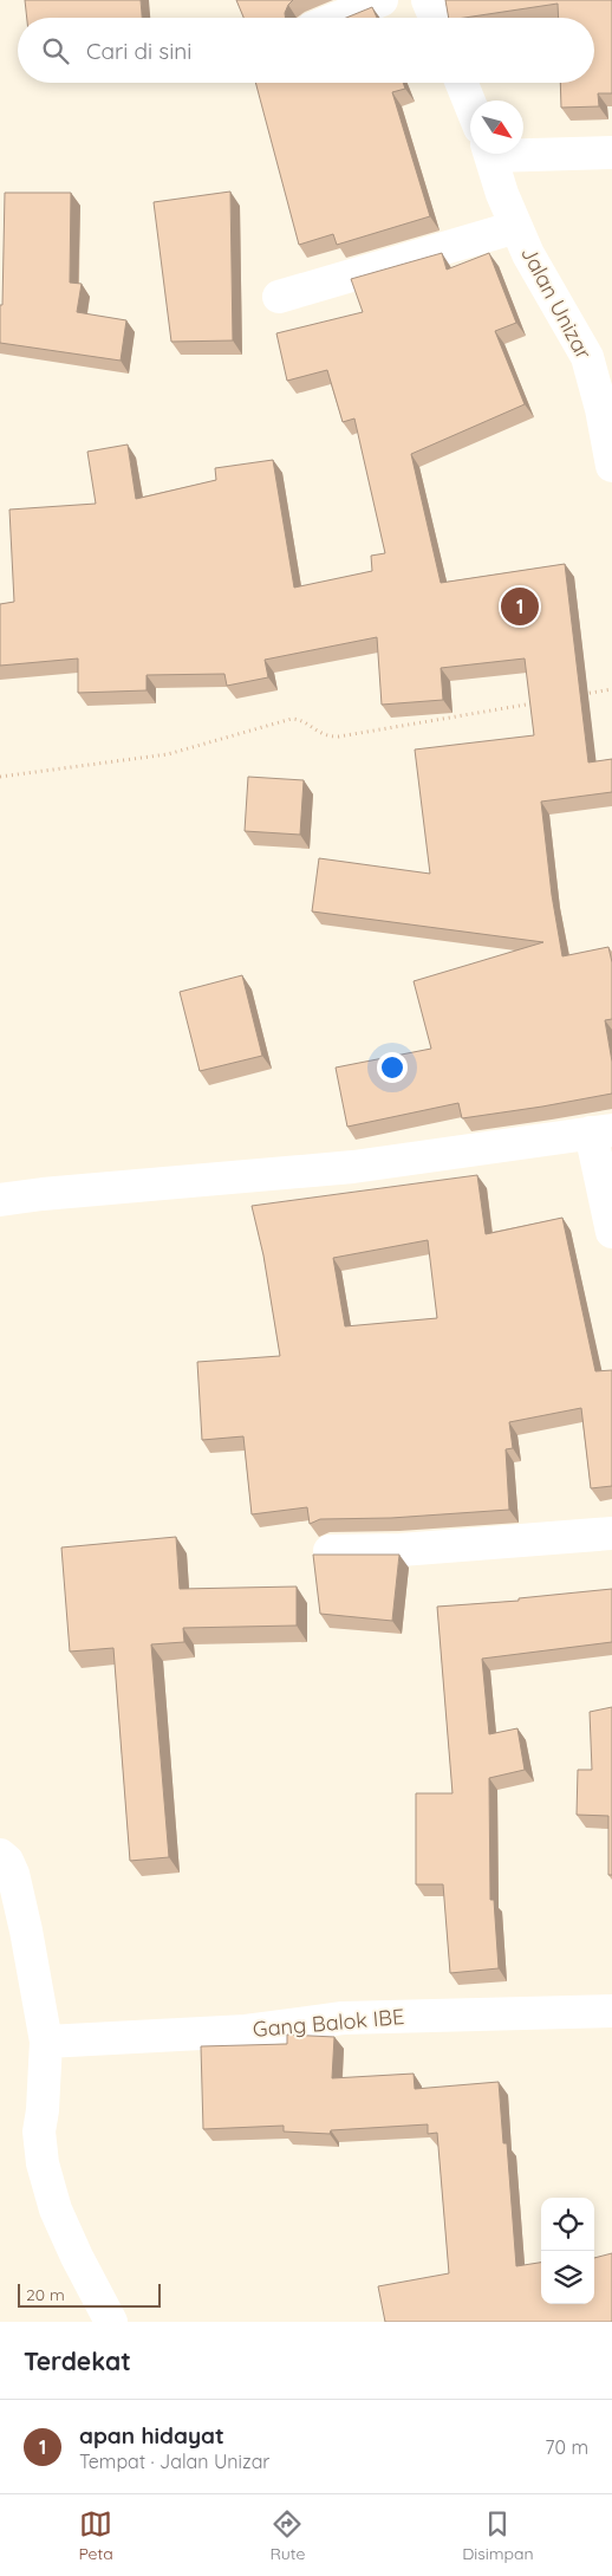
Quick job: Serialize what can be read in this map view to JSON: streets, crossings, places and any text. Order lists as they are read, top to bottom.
{
  "streets": {
    "street": ["Jalan Unizar", "Gang Balok IBE"]
  },
  "scale_bar": "20 m",
  "north": "bottom right",
  "page": {
    "search": "Cari di sini",
    "pins": "1",
    "scale": "20 m",
    "heading": "Terdekat",
    "list": [
      {
        "mark": "1",
        "name": "apan hidayat",
        "note": "Tempat · Jalan Unizar",
        "value": "70 m"
      }
    ],
    "nav": ["Peta", "Rute", "Disimpan"]
  }
}
